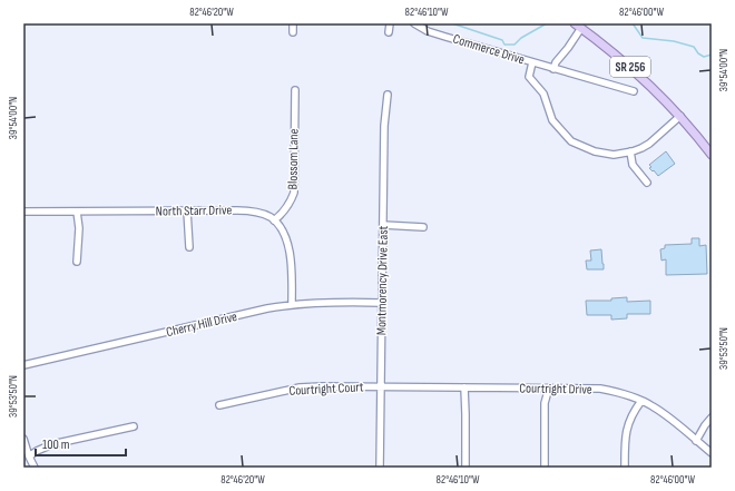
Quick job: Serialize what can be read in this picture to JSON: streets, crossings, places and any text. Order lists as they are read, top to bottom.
{
  "streets": {
    "main road": ["SR 256"],
    "street": [
      "Commerce Drive",
      "Blossom Lane",
      "North Starr Drive",
      "Montmorency Drive East",
      "Cherry Hill Drive",
      "Courtright Court",
      "Courtright Drive"
    ]
  },
  "crossings": [
    ["Commerce Drive", "SR 256"],
    ["Blossom Lane", "North Starr Drive"],
    ["Montmorency Drive East", "Cherry Hill Drive"],
    ["Montmorency Drive East", "Courtright Court"],
    ["Montmorency Drive East", "Courtright Drive"],
    ["Courtright Court", "Courtright Drive"]
  ],
  "scale_bar": "100 m",
  "coordinates": [
    "82°46'20\"W",
    "82°46'10\"W",
    "82°46'00\"W",
    "39°54'00\"N",
    "39°53'50\"N"
  ]
}
